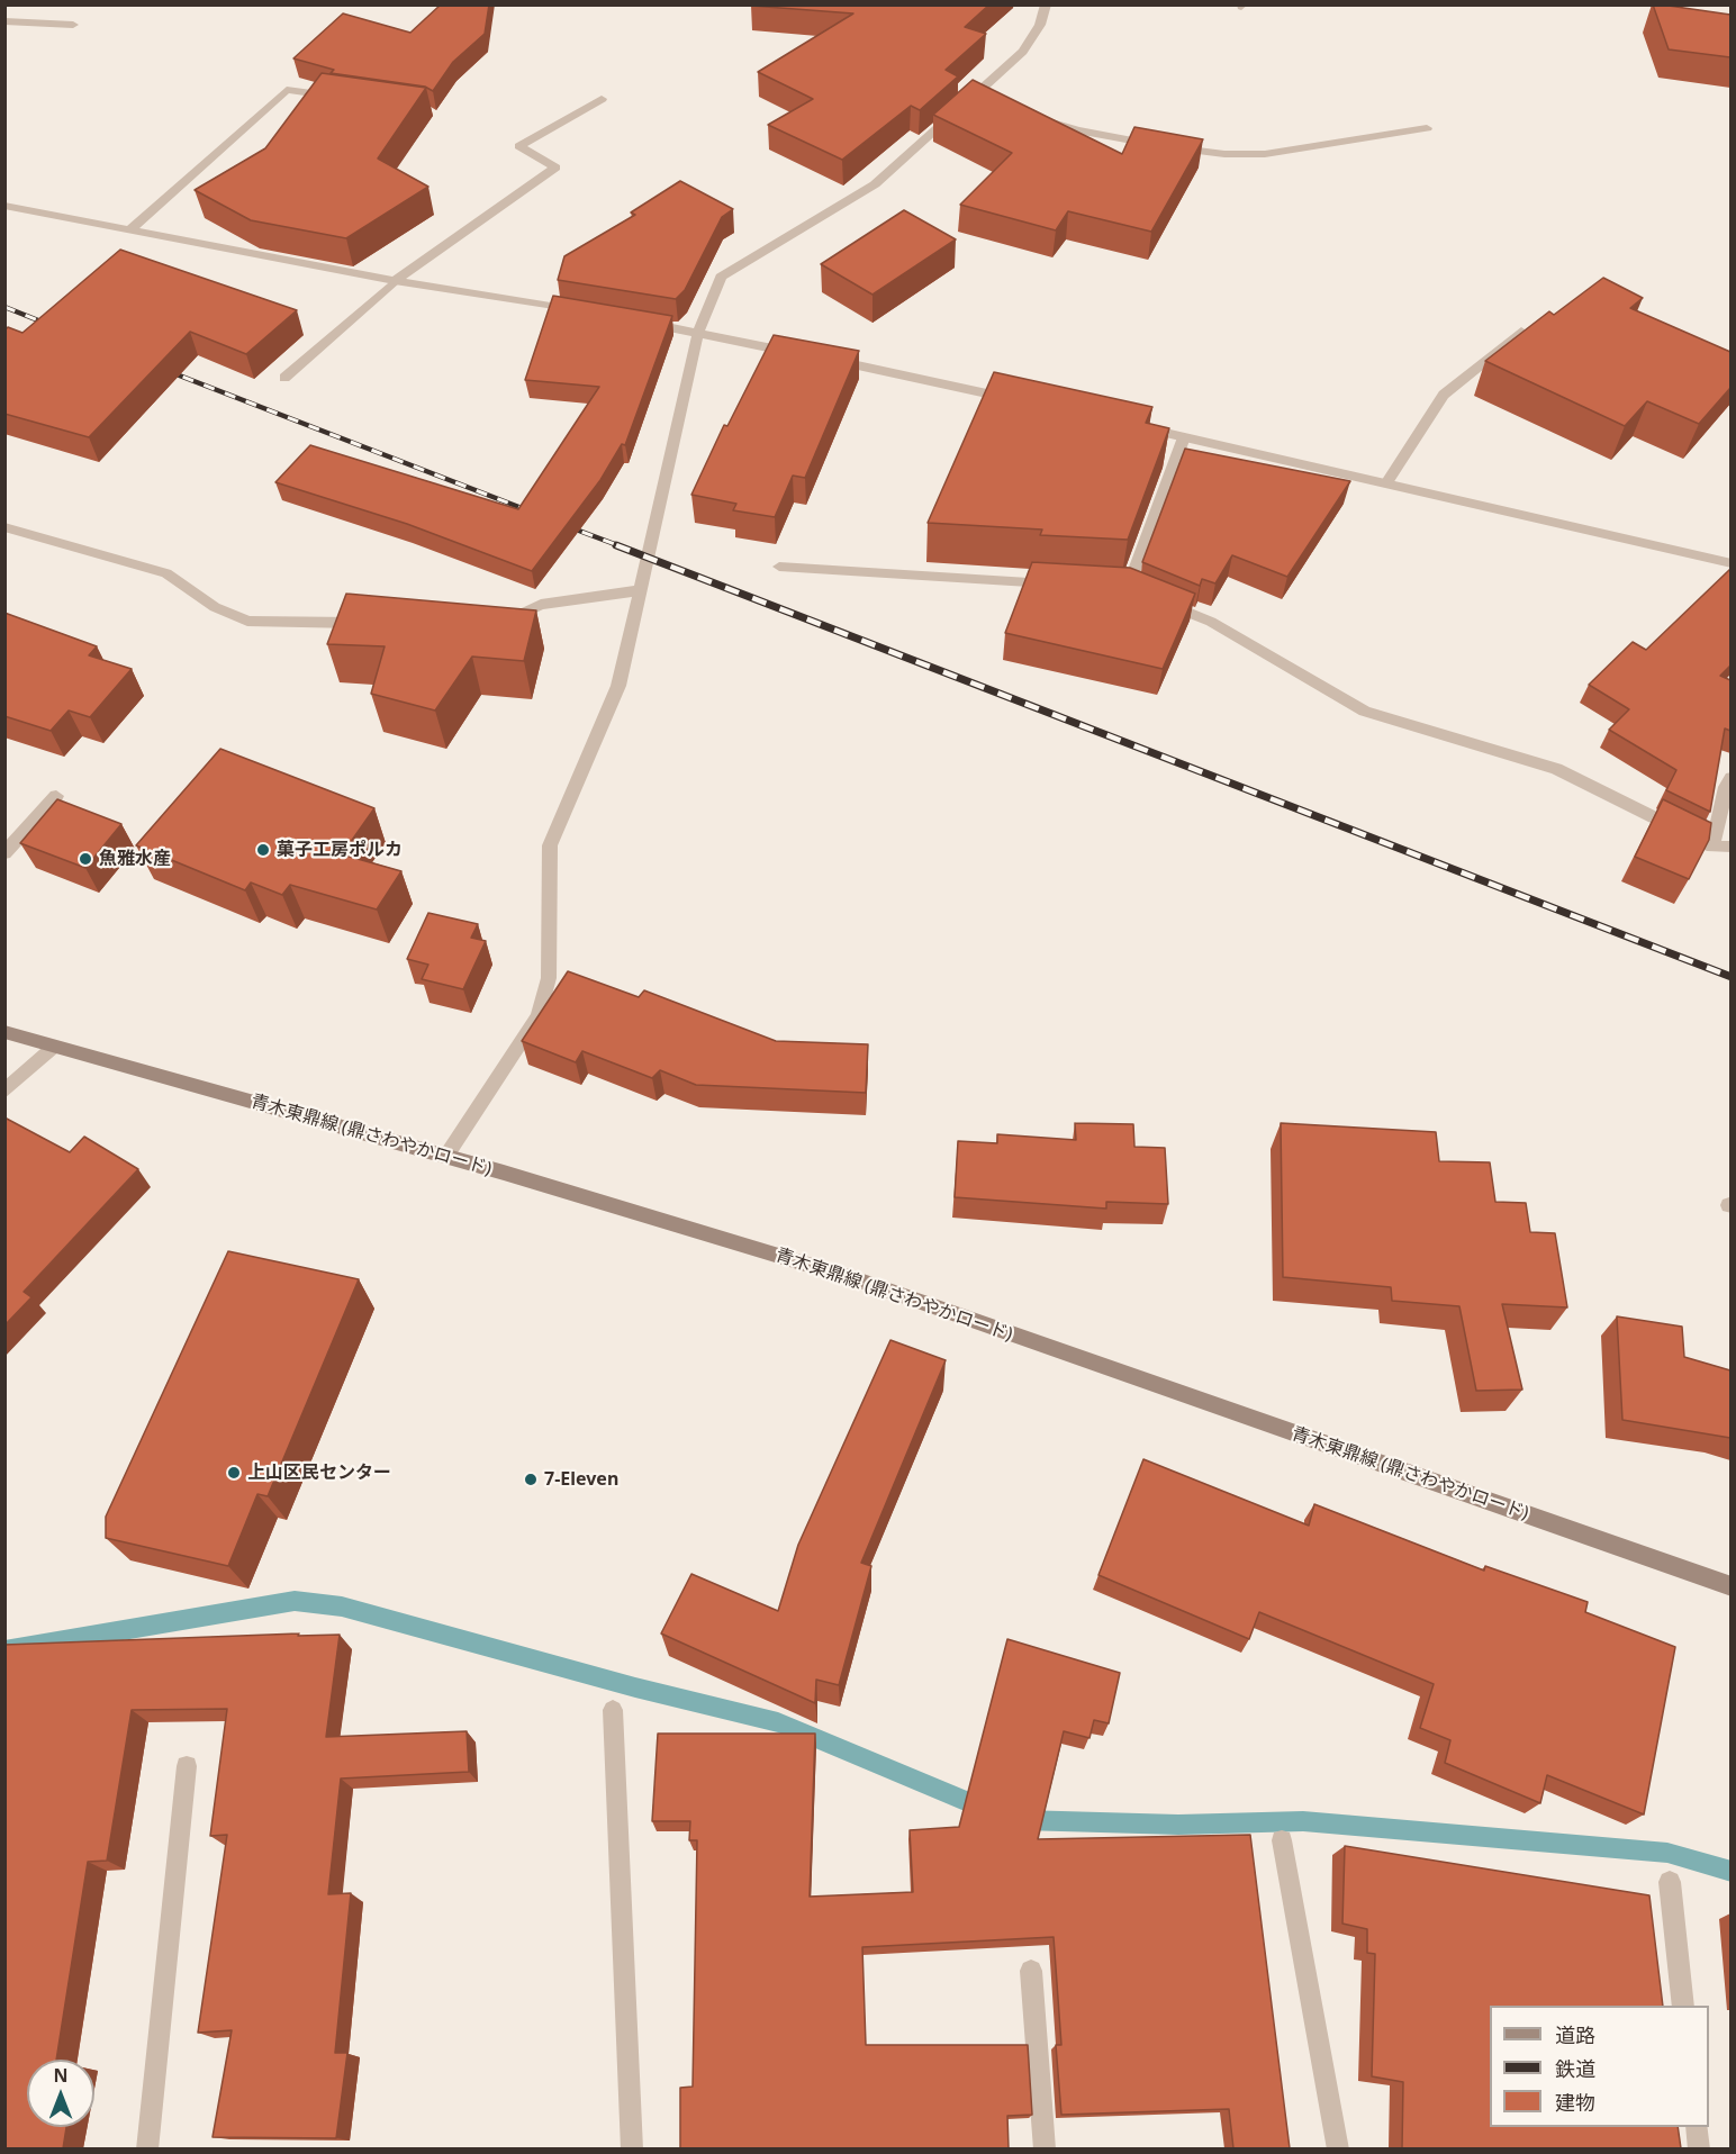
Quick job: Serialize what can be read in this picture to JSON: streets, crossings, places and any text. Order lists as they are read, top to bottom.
{
  "streets": {
    "main road": ["青木東鼎線 (鼎さわやかロード)"]
  },
  "places": [
    "菓子工房ポルカ",
    "魚雅水産",
    "上山区民センター",
    "7-Eleven"
  ],
  "legend": ["道路", "鉄道", "建物"],
  "north": "top"
}
